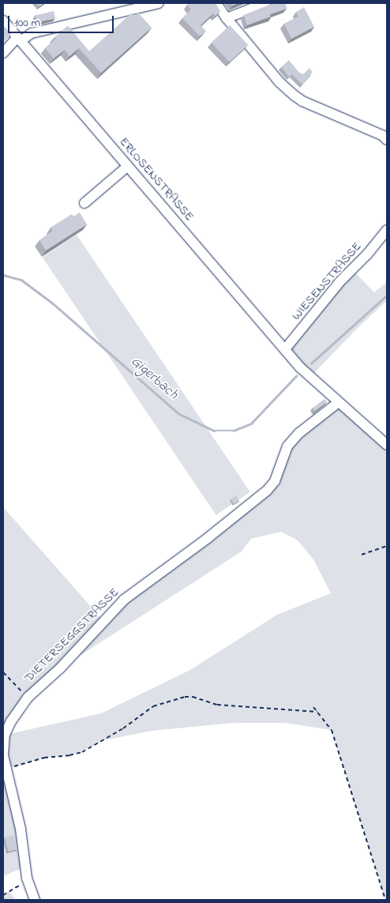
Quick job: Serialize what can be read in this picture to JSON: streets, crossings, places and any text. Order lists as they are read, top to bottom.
{
  "streets": {
    "street": ["ERLOSENSTRASSE", "WIESENSTRASSE", "DIETERSEGGSTRASSE"]
  },
  "crossings": [
    ["ERLOSENSTRASSE", "WIESENSTRASSE"],
    ["ERLOSENSTRASSE", "DIETERSEGGSTRASSE"]
  ],
  "water": ["Gigerbach"],
  "scale_bar": "100 m"
}
